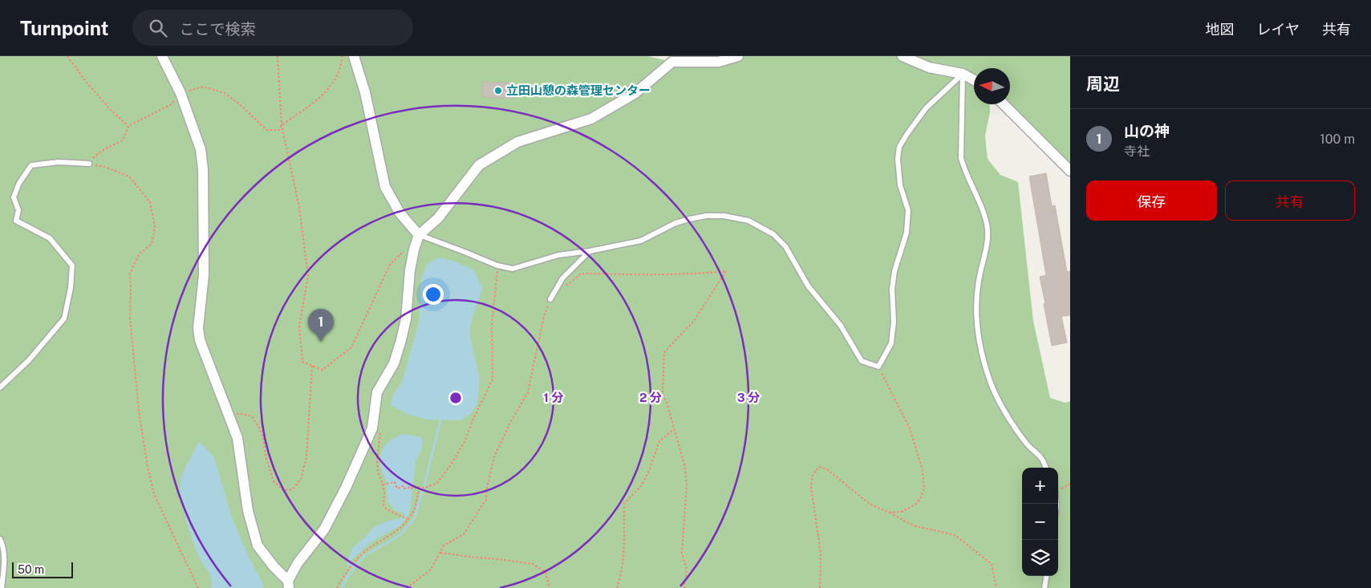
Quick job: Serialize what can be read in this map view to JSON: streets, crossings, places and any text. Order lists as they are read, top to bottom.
{
  "places": ["立田山憩の森管理センター"],
  "scale_bar": "50 m",
  "north": "left",
  "page": {
    "header": "Turnpoint",
    "search": "ここで検索",
    "nav": ["地図", "レイヤ", "共有"],
    "heading": "周辺",
    "list": [
      {
        "mark": "1",
        "name": "山の神",
        "note": "寺社",
        "value": "100 m"
      }
    ],
    "buttons": ["保存", "共有"],
    "pins": "1",
    "map_buttons": ["+", "−"],
    "scale": "50 m"
  },
  "rings": ["1 分", "2 分", "3 分"]
}
